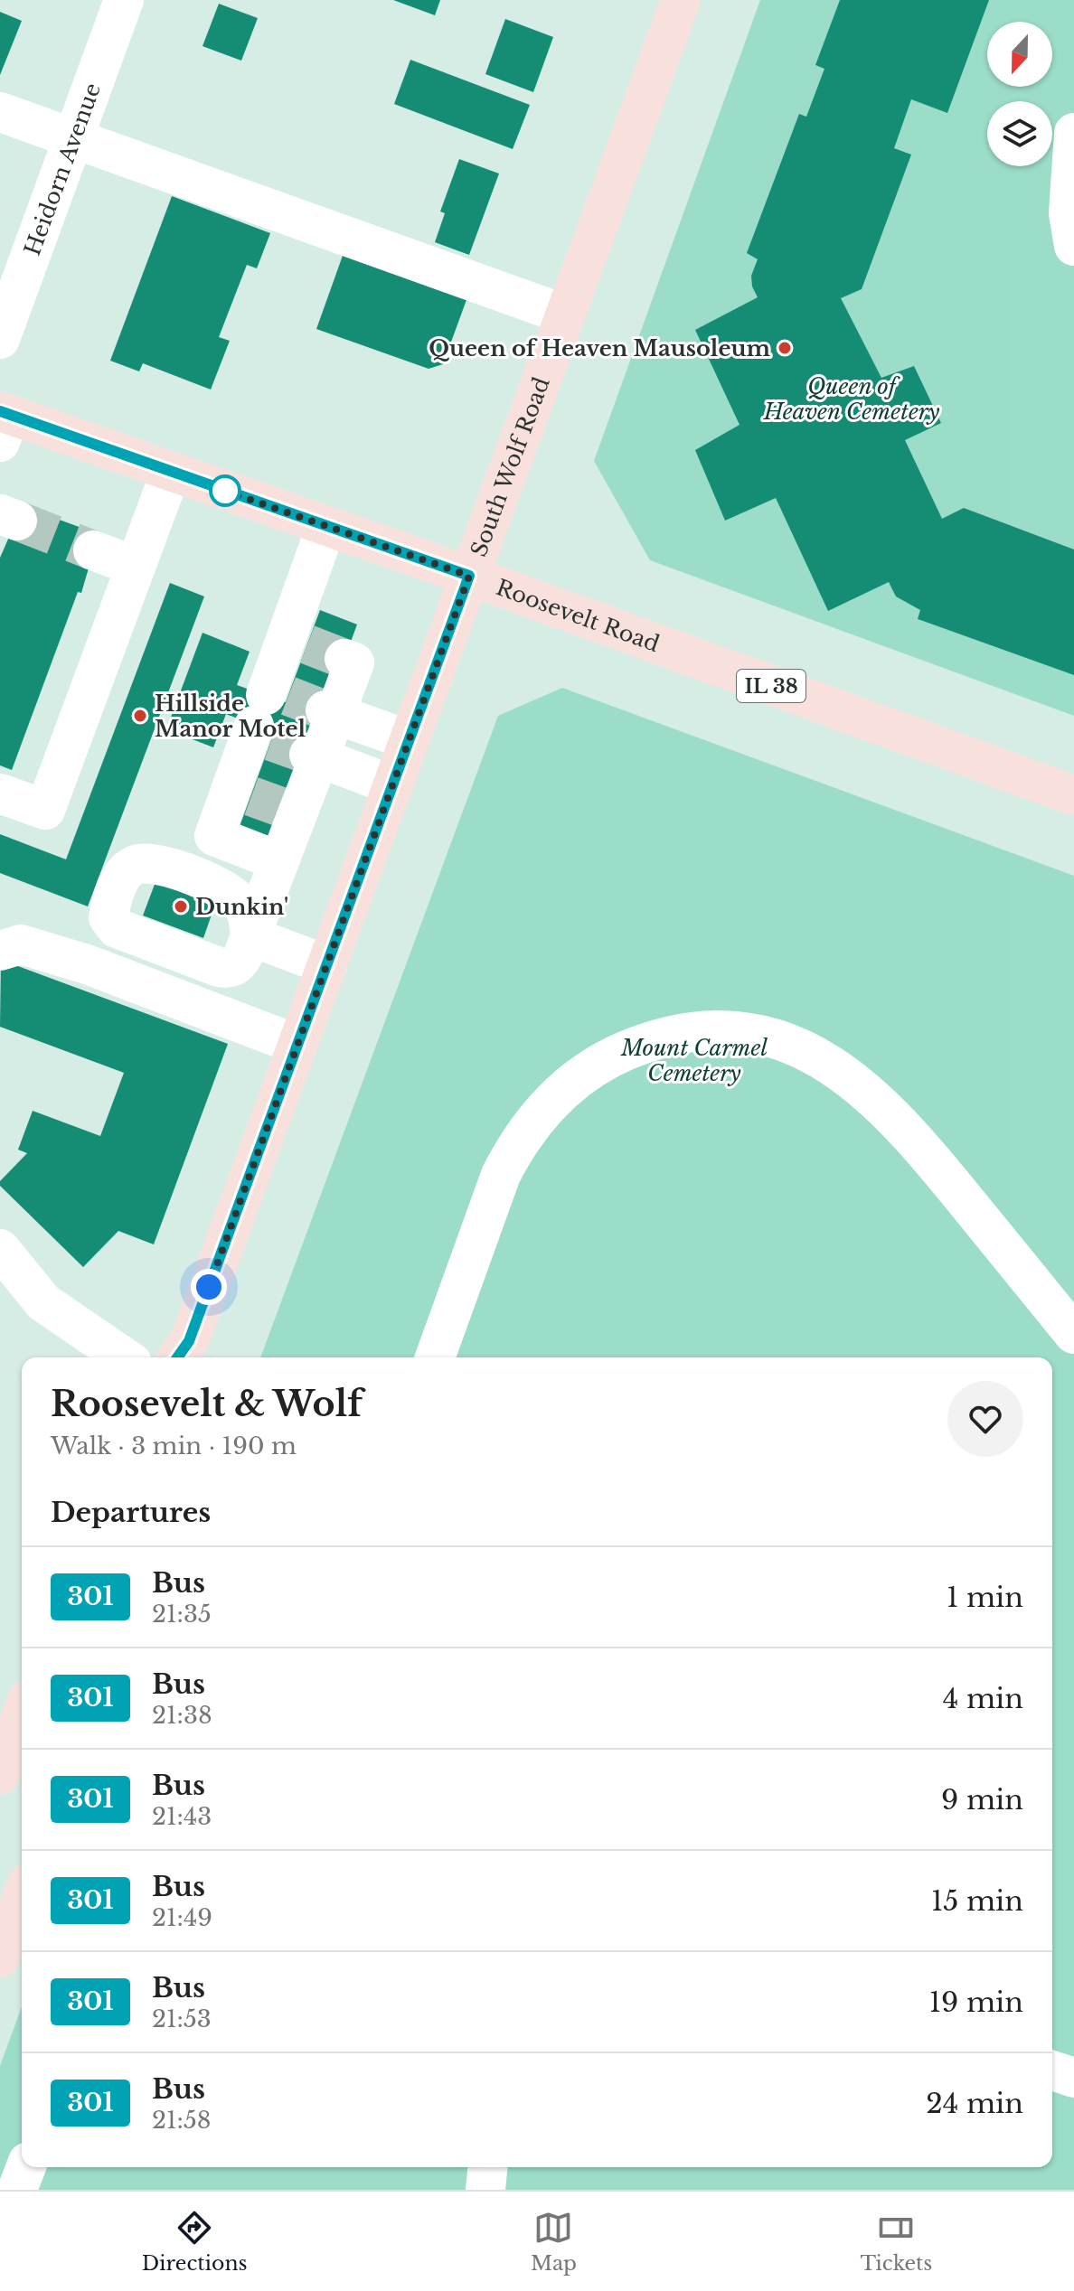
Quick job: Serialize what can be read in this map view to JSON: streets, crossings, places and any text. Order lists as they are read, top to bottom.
{
  "streets": {
    "main road": ["South Wolf Road", "Roosevelt Road", "IL 38"],
    "street": ["Heidorn Avenue"]
  },
  "crossings": [
    ["South Wolf Road", "Roosevelt Road"]
  ],
  "parks": ["Queen of Heaven Cemetery", "Mount Carmel Cemetery"],
  "places": ["Queen of Heaven Mausoleum", "Hillside Manor Motel", "Dunkin'"],
  "lines": ["bus line 301"],
  "north": "bottom",
  "page": {
    "heading": [
      ["Roosevelt & Wolf", "Walk · 3 min · 190 m"],
      "Departures"
    ],
    "list": [
      {
        "mark": "301",
        "name": "Bus",
        "note": "21:35",
        "value": "1 min"
      },
      {
        "mark": "301",
        "name": "Bus",
        "note": "21:38",
        "value": "4 min"
      },
      {
        "mark": "301",
        "name": "Bus",
        "note": "21:43",
        "value": "9 min"
      },
      {
        "mark": "301",
        "name": "Bus",
        "note": "21:49",
        "value": "15 min"
      },
      {
        "mark": "301",
        "name": "Bus",
        "note": "21:53",
        "value": "19 min"
      },
      {
        "mark": "301",
        "name": "Bus",
        "note": "21:58",
        "value": "24 min"
      }
    ],
    "tabs": ["Directions", "Map", "Tickets"]
  }
}
